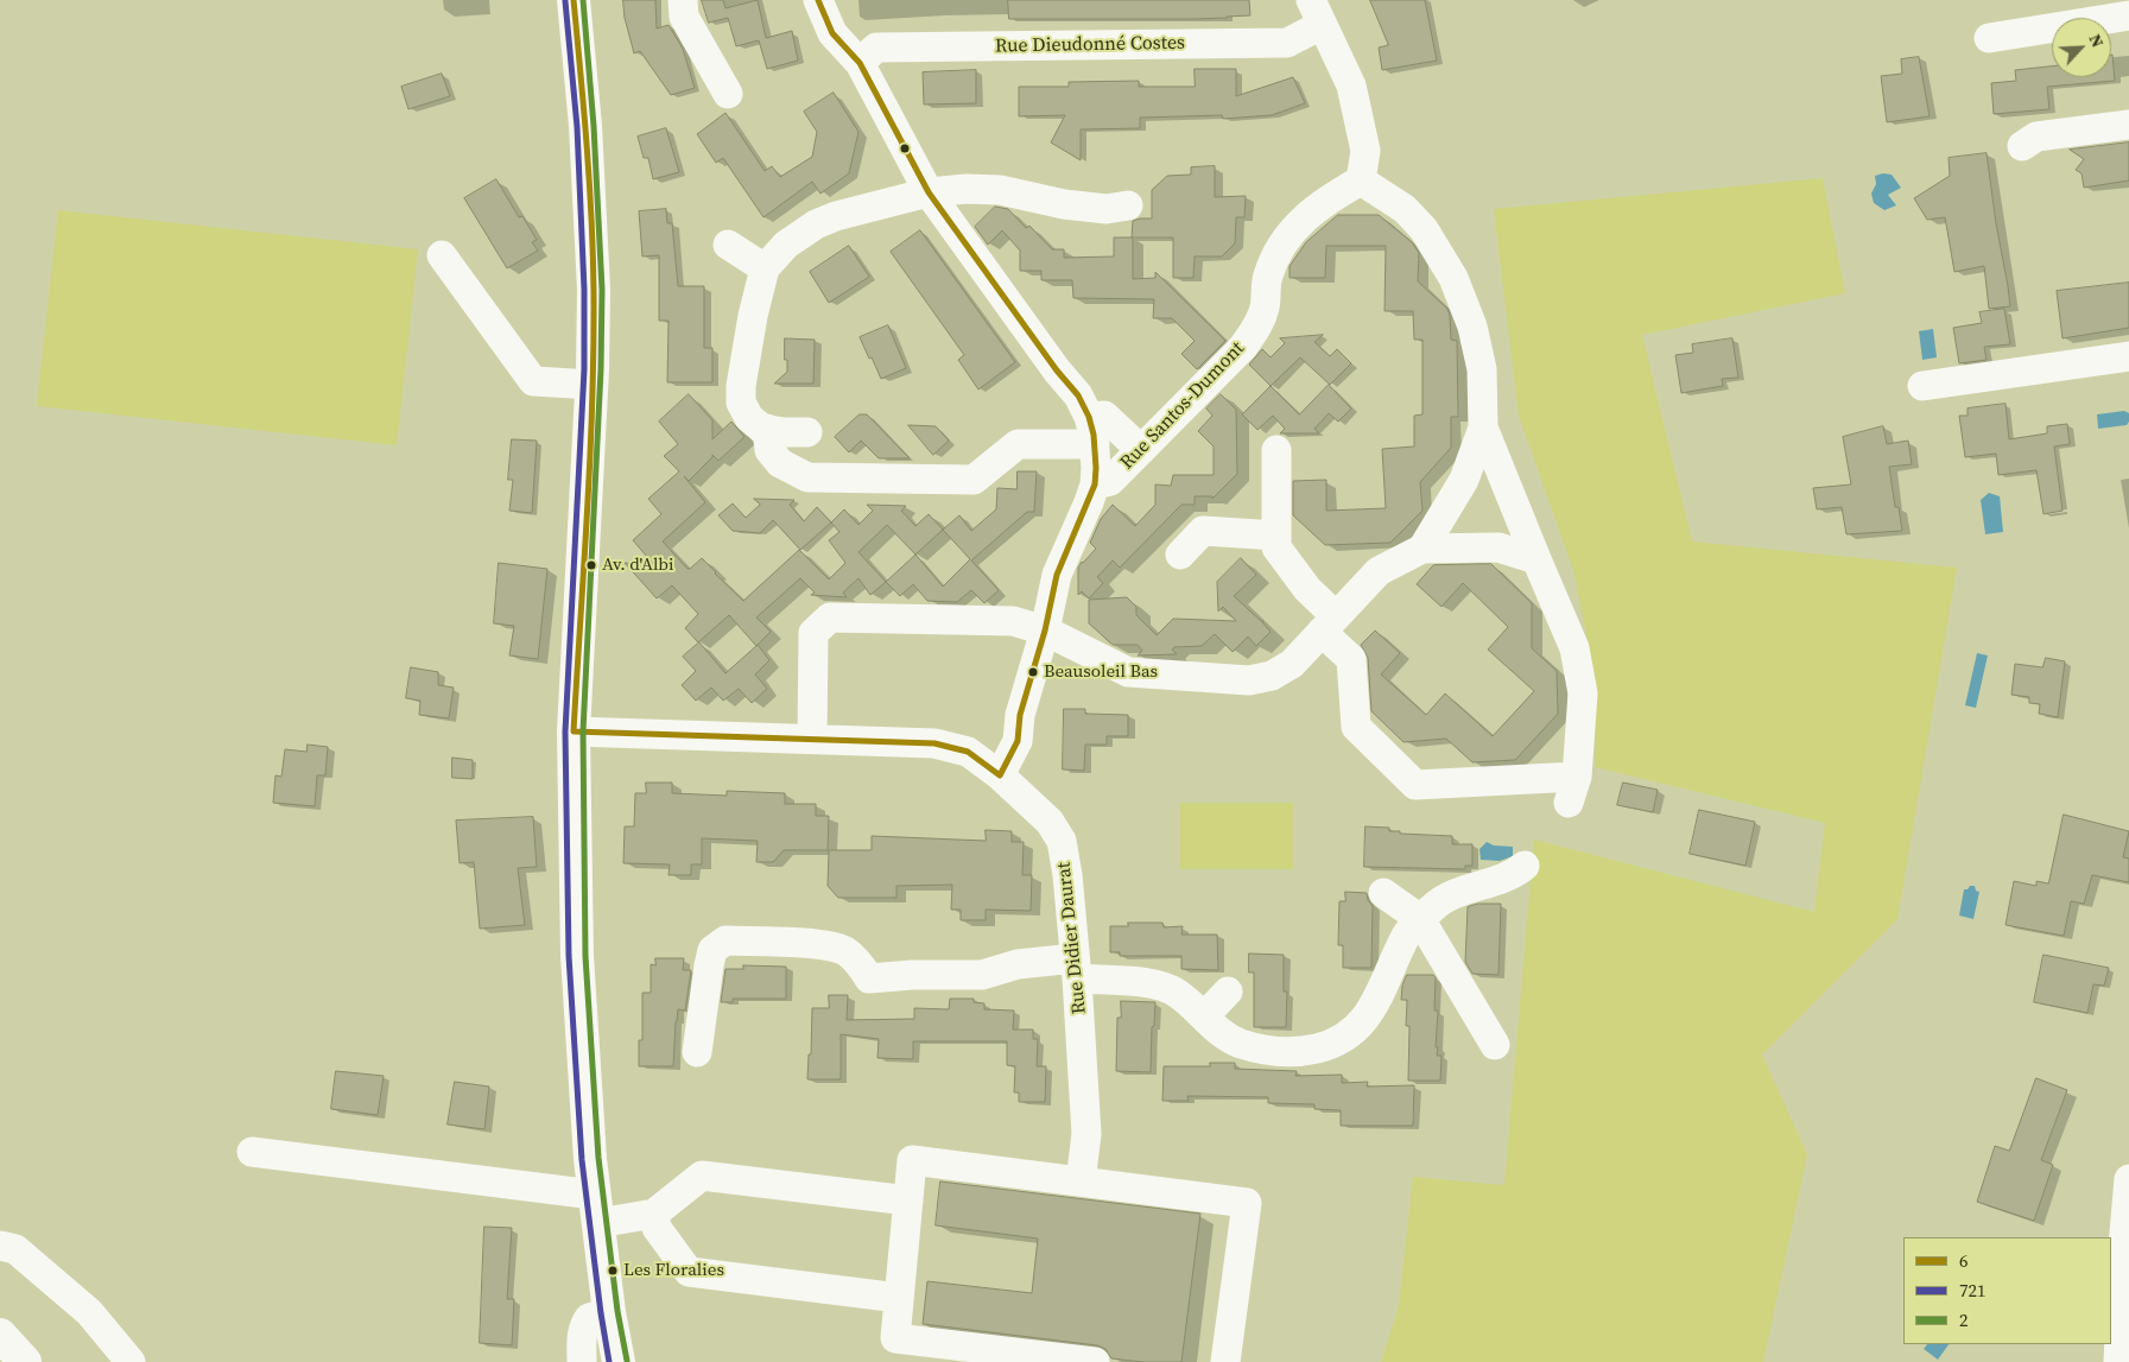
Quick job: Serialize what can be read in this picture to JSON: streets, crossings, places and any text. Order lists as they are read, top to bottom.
{
  "streets": {
    "street": ["Rue Dieudonné Costes", "Rue Santos-Dumont", "Rue Didier Daurat"]
  },
  "places": ["Av. d'Albi", "Beausoleil Bas", "Les Floralies"],
  "lines": ["transit line 6", "transit line 2", "transit line 721"],
  "legend": ["6", "721", "2"],
  "north": "top right"
}
